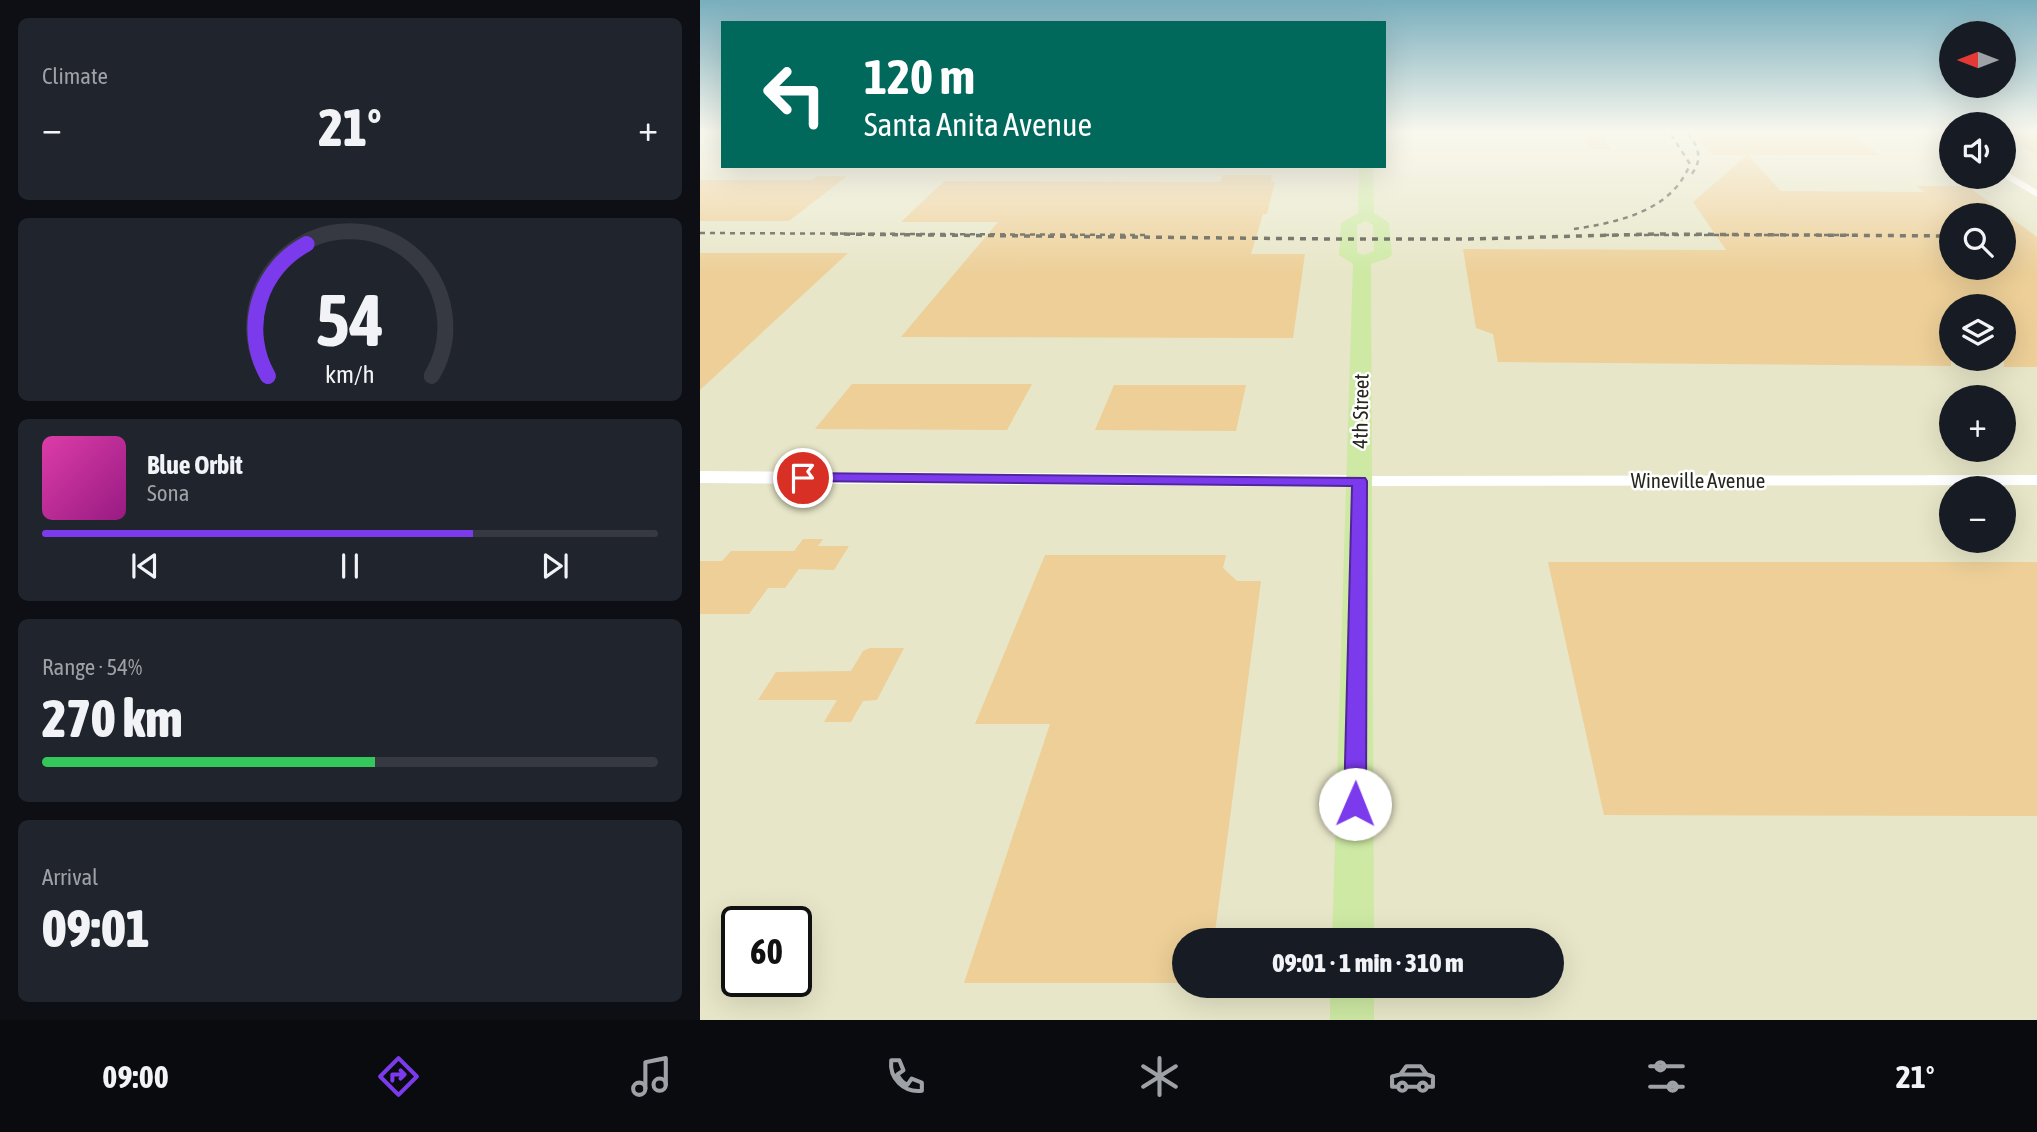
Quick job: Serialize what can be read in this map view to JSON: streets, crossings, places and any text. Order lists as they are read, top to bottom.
{
  "streets": {
    "main road": ["4th Street"],
    "street": ["Wineville Avenue"]
  },
  "crossings": [
    ["4th Street", "Wineville Avenue"]
  ],
  "north": "left",
  "page": {
    "tile": [
      "Climate",
      ["Range · 54%", "270 km"],
      ["Arrival", "09:01"]
    ],
    "map_buttons": ["+", "−"],
    "turn": ["120 m", "Santa Anita Avenue"],
    "heat": ["−", "21°", "+"],
    "song": ["Blue Orbit", "Sona"],
    "limit": "60",
    "trip": "09:01 · 1 min · 310 m",
    "tabs": ["09:00", "21°"],
    "gauge": ["54", "km/h"]
  }
}
